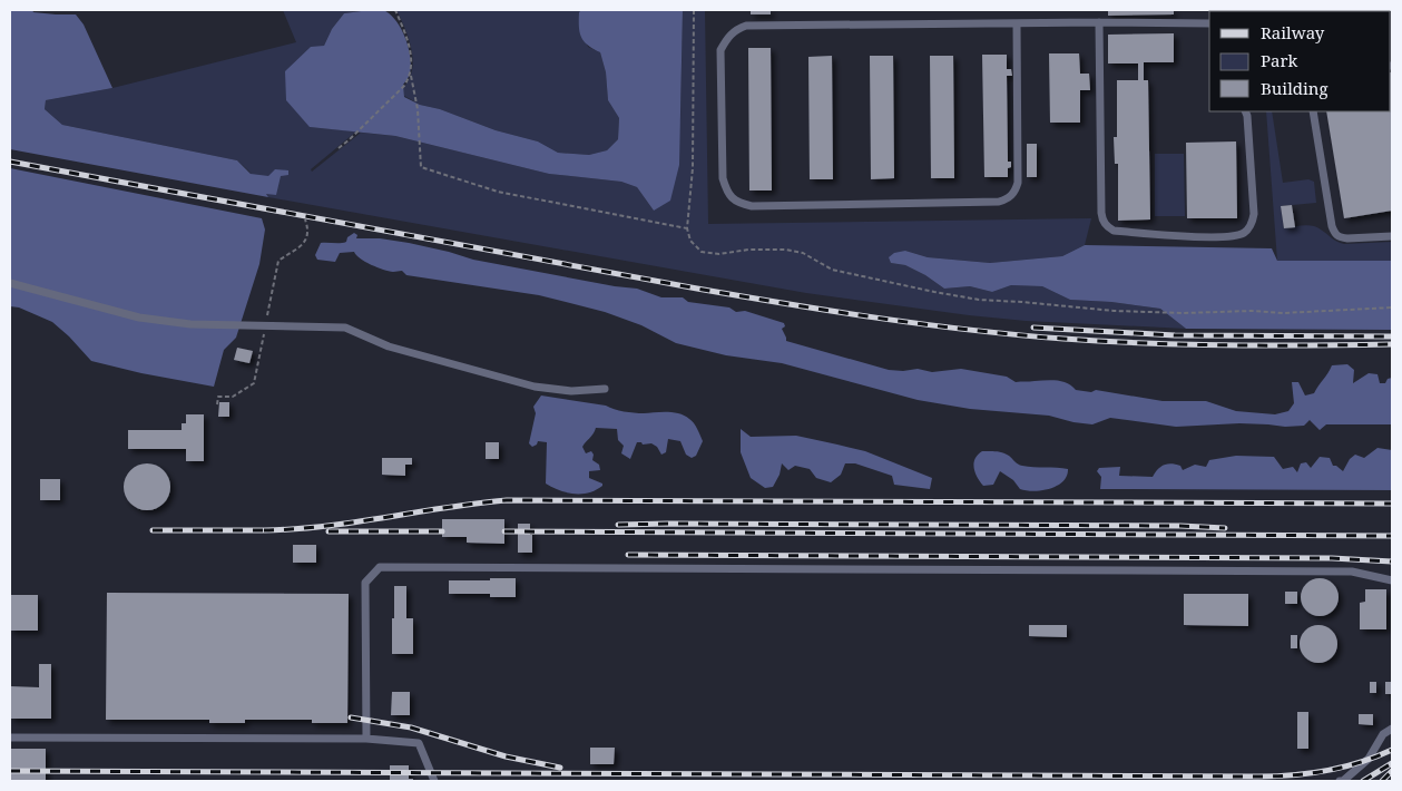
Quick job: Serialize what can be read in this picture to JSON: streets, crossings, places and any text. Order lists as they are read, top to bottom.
{
  "legend": ["Railway", "Park", "Building"]
}
